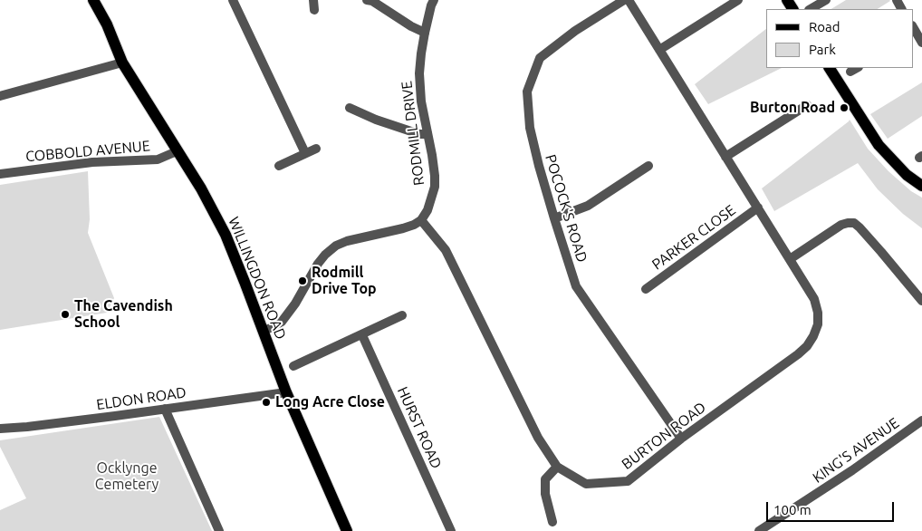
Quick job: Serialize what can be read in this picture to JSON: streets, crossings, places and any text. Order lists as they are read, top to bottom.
{
  "streets": {
    "main road": ["WILLINGDON ROAD"],
    "street": [
      "RODMILL DRIVE",
      "COBBOLD AVENUE",
      "POCOCK'S ROAD",
      "PARKER CLOSE",
      "ELDON ROAD",
      "HURST ROAD",
      "BURTON ROAD",
      "KING'S AVENUE"
    ]
  },
  "crossings": [
    ["RODMILL DRIVE", "BURTON ROAD"],
    ["COBBOLD AVENUE", "WILLINGDON ROAD"],
    ["POCOCK'S ROAD", "BURTON ROAD"],
    ["PARKER CLOSE", "BURTON ROAD"],
    ["WILLINGDON ROAD", "ELDON ROAD"]
  ],
  "parks": ["Ocklynge Cemetery"],
  "places": [
    "Burton Road",
    "Rodmill Drive Top",
    "The Cavendish School",
    "Long Acre Close"
  ],
  "legend": ["Road", "Park"],
  "scale_bar": "100 m"
}
